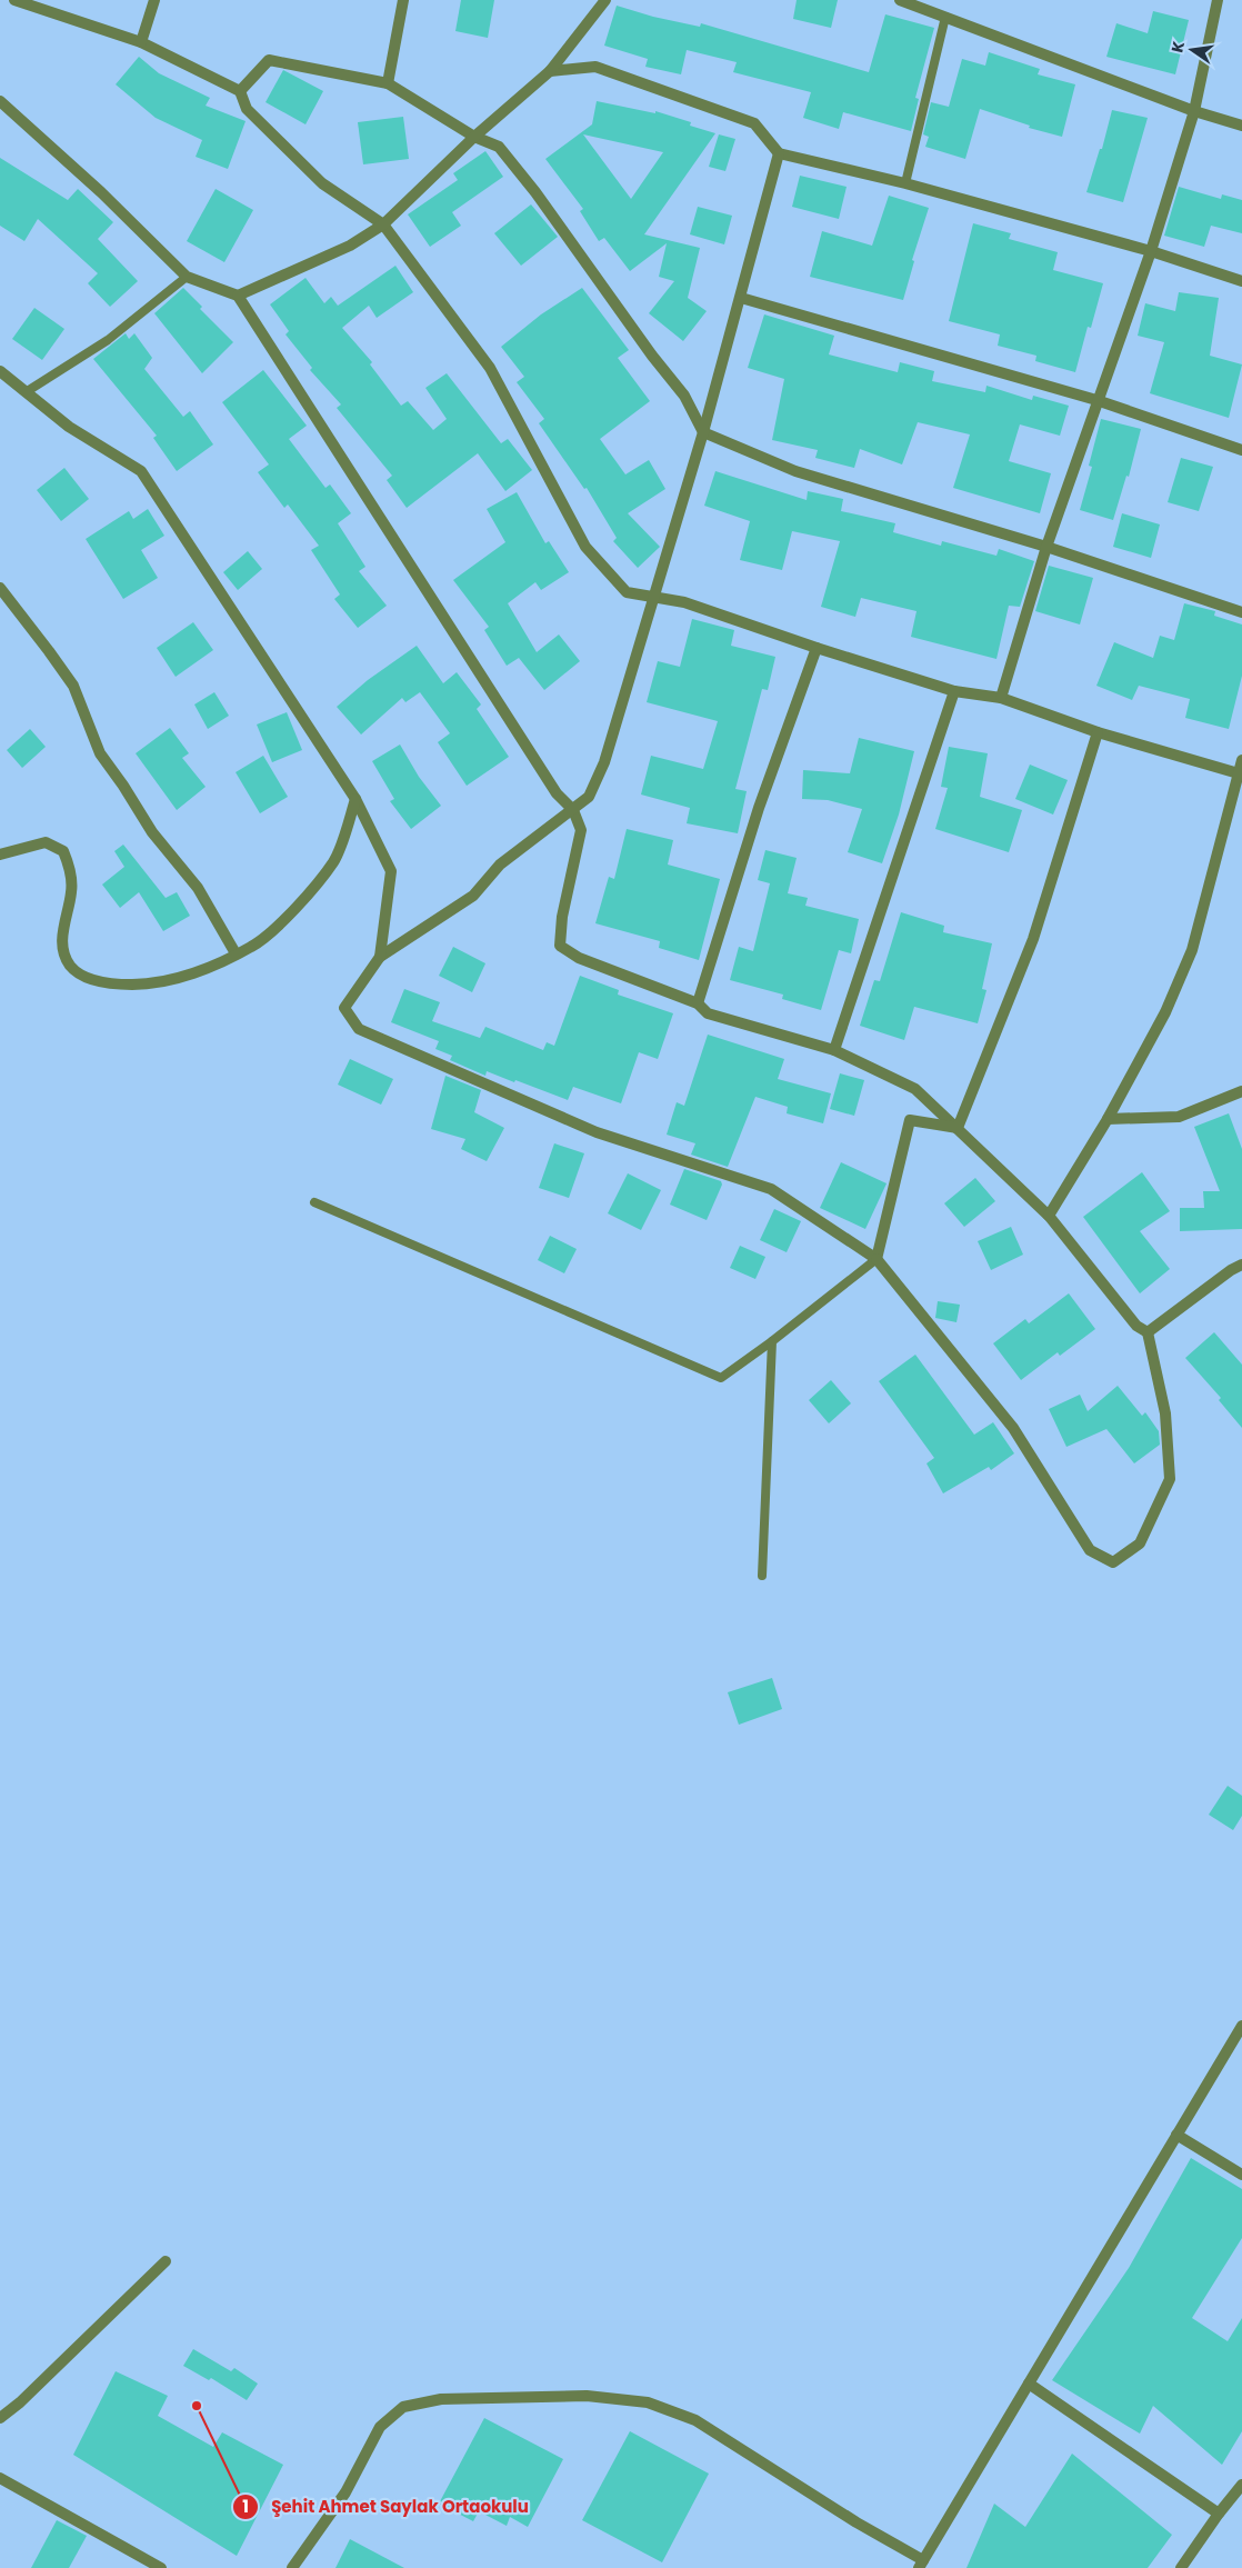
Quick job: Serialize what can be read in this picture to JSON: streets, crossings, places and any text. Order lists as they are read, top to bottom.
{
  "places": ["Şehit Ahmet Saylak Ortaokulu"],
  "north": "left"
}
